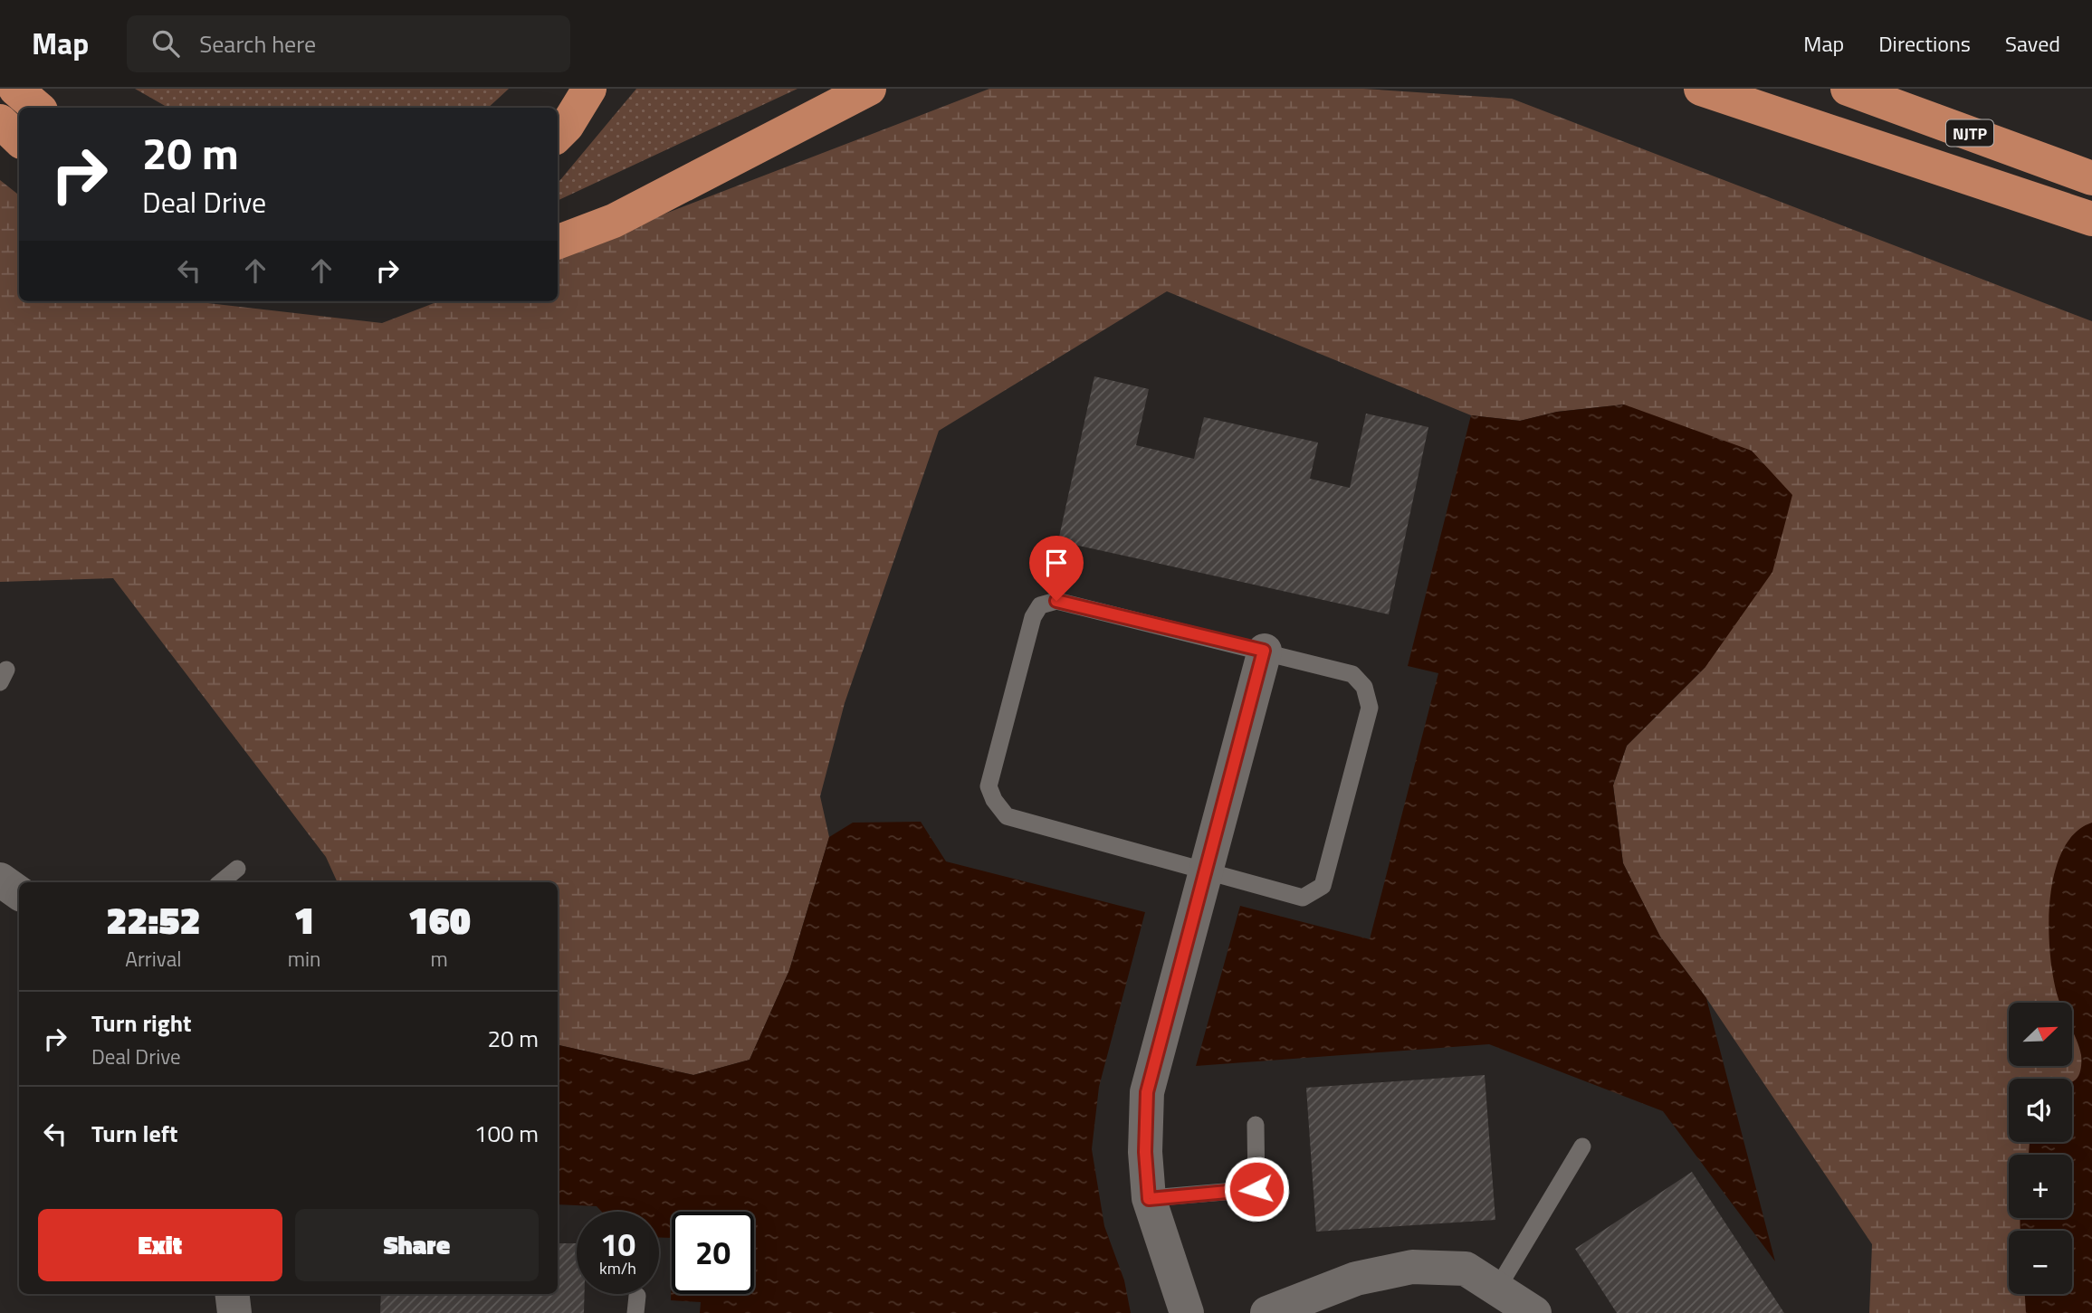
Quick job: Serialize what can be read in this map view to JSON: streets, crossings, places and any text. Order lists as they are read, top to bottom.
{
  "streets": {
    "highway": ["NJTP"]
  },
  "north": "top right",
  "page": {
    "header": "Map",
    "search": "Search here",
    "nav": ["Map", "Directions", "Saved"],
    "turn": ["20 m", "Deal Drive"],
    "eta": [
      "22:52",
      "Arrival",
      "1",
      "min",
      "160",
      "m"
    ],
    "list": [
      {
        "name": "Turn right",
        "note": "Deal Drive",
        "value": "20 m"
      },
      {
        "name": "Turn left",
        "value": "100 m"
      }
    ],
    "map_buttons": ["+", "−"],
    "buttons": ["Exit", "Share"],
    "speed": "10 km/h",
    "limit": "20"
  }
}
